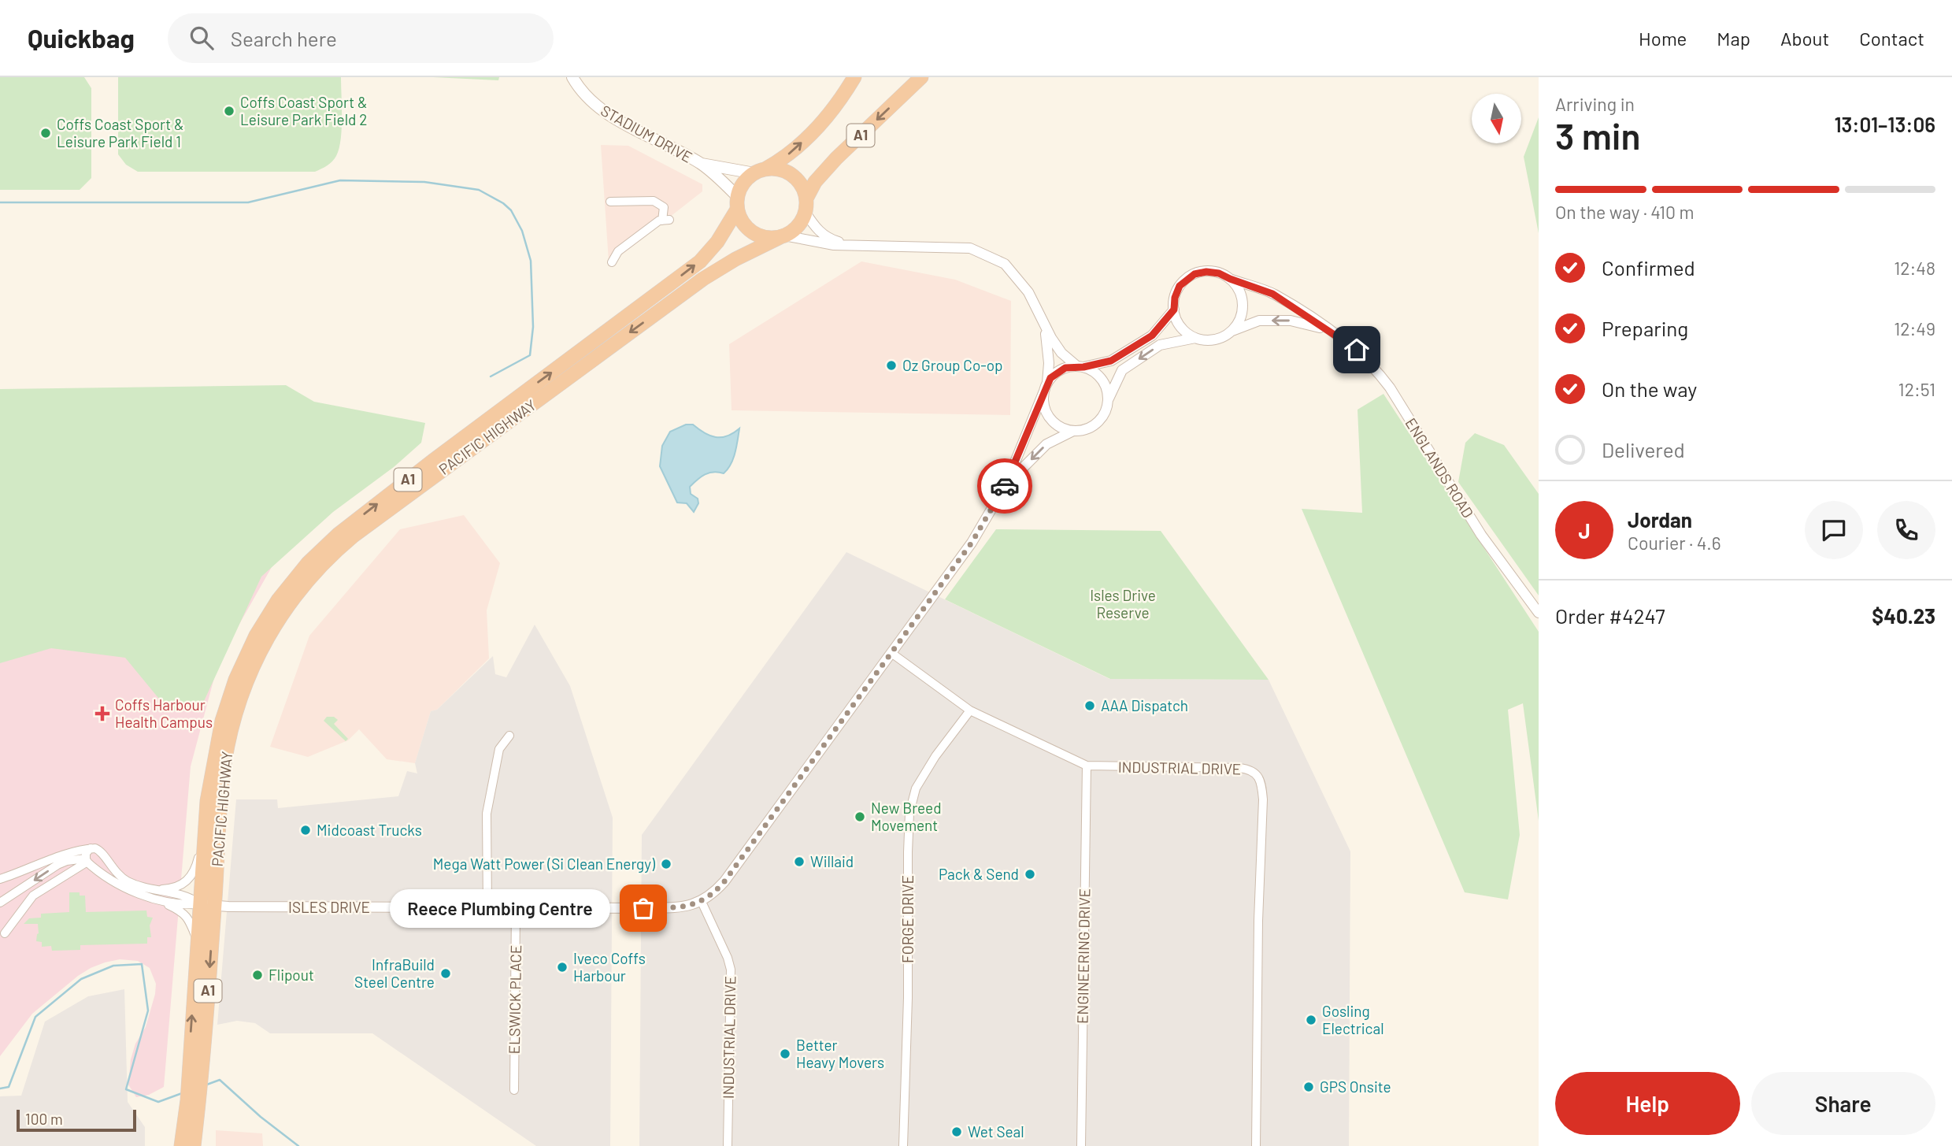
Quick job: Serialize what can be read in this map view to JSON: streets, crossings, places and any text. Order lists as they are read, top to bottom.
{
  "streets": {
    "highway": ["A1", "PACIFIC HIGHWAY"],
    "main road": ["STADIUM DRIVE"],
    "street": [
      "ENGLANDS ROAD",
      "INDUSTRIAL DRIVE",
      "ISLES DRIVE",
      "FORGE DRIVE",
      "ENGINEERING DRIVE",
      "ELSWICK PLACE"
    ]
  },
  "crossings": [
    ["STADIUM DRIVE", "A1"],
    ["STADIUM DRIVE", "PACIFIC HIGHWAY"],
    ["A1", "PACIFIC HIGHWAY"],
    ["PACIFIC HIGHWAY", "ISLES DRIVE"],
    ["ENGLANDS ROAD", "ISLES DRIVE"],
    ["INDUSTRIAL DRIVE", "ISLES DRIVE"],
    ["INDUSTRIAL DRIVE", "FORGE DRIVE"],
    ["INDUSTRIAL DRIVE", "ENGINEERING DRIVE"],
    ["ISLES DRIVE", "ELSWICK PLACE"]
  ],
  "parks": ["Isles Drive Reserve"],
  "places": {
    "other": [
      "Coffs Coast Sport & Leisure Park Field 2",
      "Coffs Coast Sport & Leisure Park Field 1",
      "Oz Group Co-op",
      "AAA Dispatch",
      "New Breed Movement",
      "Midcoast Trucks",
      "Willaid",
      "Mega Watt Power (Si Clean Energy)",
      "Pack & Send",
      "Reece Plumbing Centre",
      "Iveco Coffs Harbour",
      "InfraBuild Steel Centre",
      "Flipout",
      "Gosling Electrical",
      "Better Heavy Movers",
      "GPS Onsite",
      "Wet Seal"
    ],
    "health": ["Coffs Harbour Health Campus"]
  },
  "scale_bar": "100 m",
  "north": "bottom",
  "page": {
    "header": "Quickbag",
    "search": "Search here",
    "nav": [
      "Home",
      "Map",
      "About",
      "Contact"
    ],
    "heading": ["3 min", "Arriving in", "13:01–13:06"],
    "panel": [
      "Jordan",
      "Courier · 4.6",
      "Order #4247",
      "$40.23"
    ],
    "bar": "On the way · 410 m",
    "list": [
      ["Confirmed", "12:48"],
      ["Preparing", "12:49"],
      ["On the way", "12:51"],
      "Delivered"
    ],
    "round": "J",
    "bubble": "Reece Plumbing Centre",
    "buttons": ["Help", "Share"],
    "scale": "100 m"
  }
}
